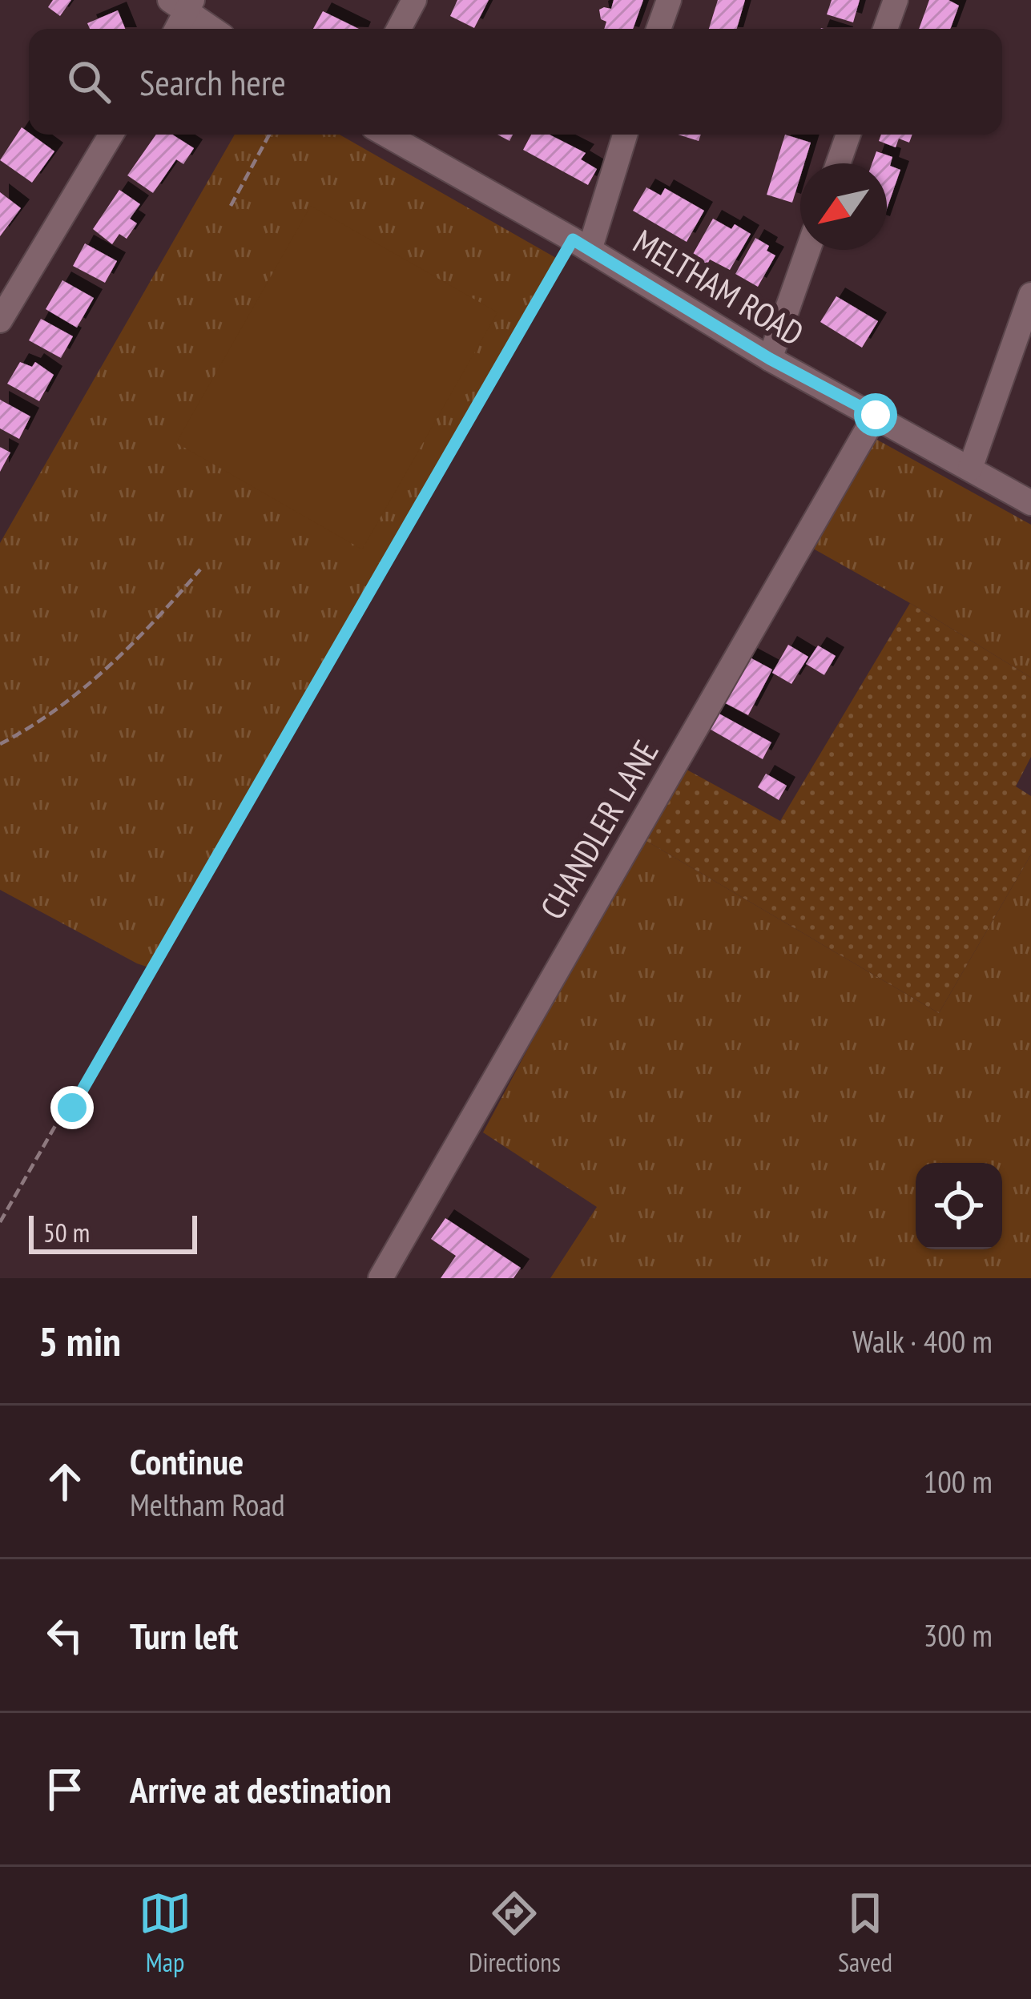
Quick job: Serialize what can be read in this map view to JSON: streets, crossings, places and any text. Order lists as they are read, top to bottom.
{
  "streets": {
    "street": ["MELTHAM ROAD", "CHANDLER LANE"]
  },
  "crossings": [
    ["MELTHAM ROAD", "CHANDLER LANE"]
  ],
  "scale_bar": "50 m",
  "north": "bottom left",
  "page": {
    "search": "Search here",
    "scale": "50 m",
    "heading": ["5 min", "Walk · 400 m"],
    "list": [
      ["Continue", "Meltham Road", "100 m"],
      ["Turn left", "300 m"],
      "Arrive at destination"
    ],
    "nav": ["Map", "Directions", "Saved"]
  }
}
